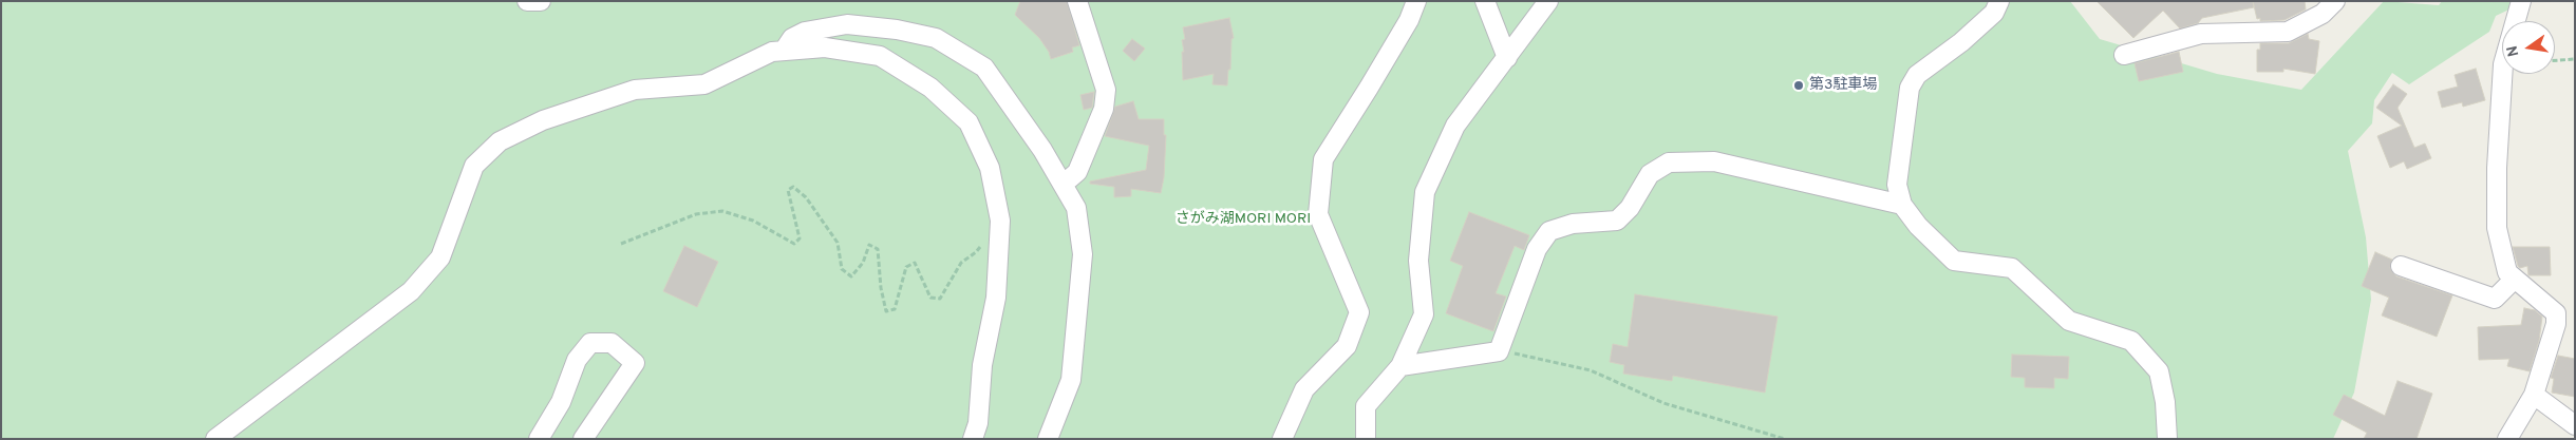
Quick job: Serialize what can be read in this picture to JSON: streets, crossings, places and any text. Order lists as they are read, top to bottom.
{
  "parks": ["さがみ湖MORI MORI"],
  "places": ["第3駐車場"],
  "north": "left"
}
